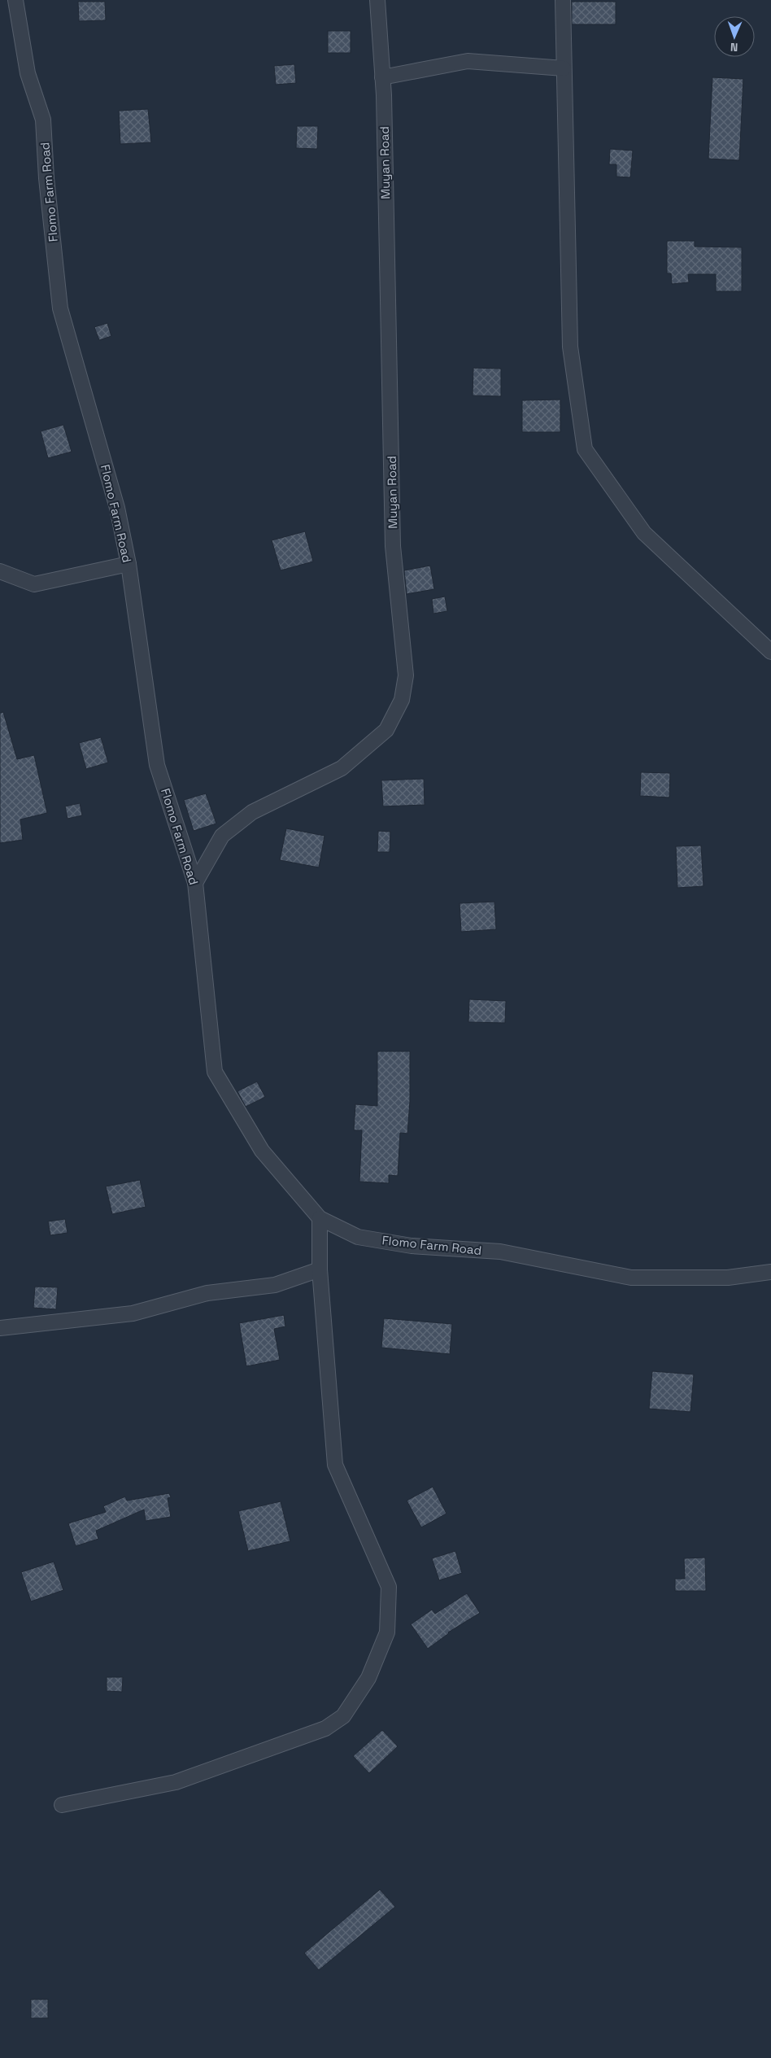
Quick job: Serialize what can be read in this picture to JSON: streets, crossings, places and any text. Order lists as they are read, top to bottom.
{
  "streets": {
    "street": ["Muyan Road", "Flomo Farm Road"]
  },
  "crossings": [
    ["Muyan Road", "Flomo Farm Road"]
  ],
  "north": "bottom"
}
